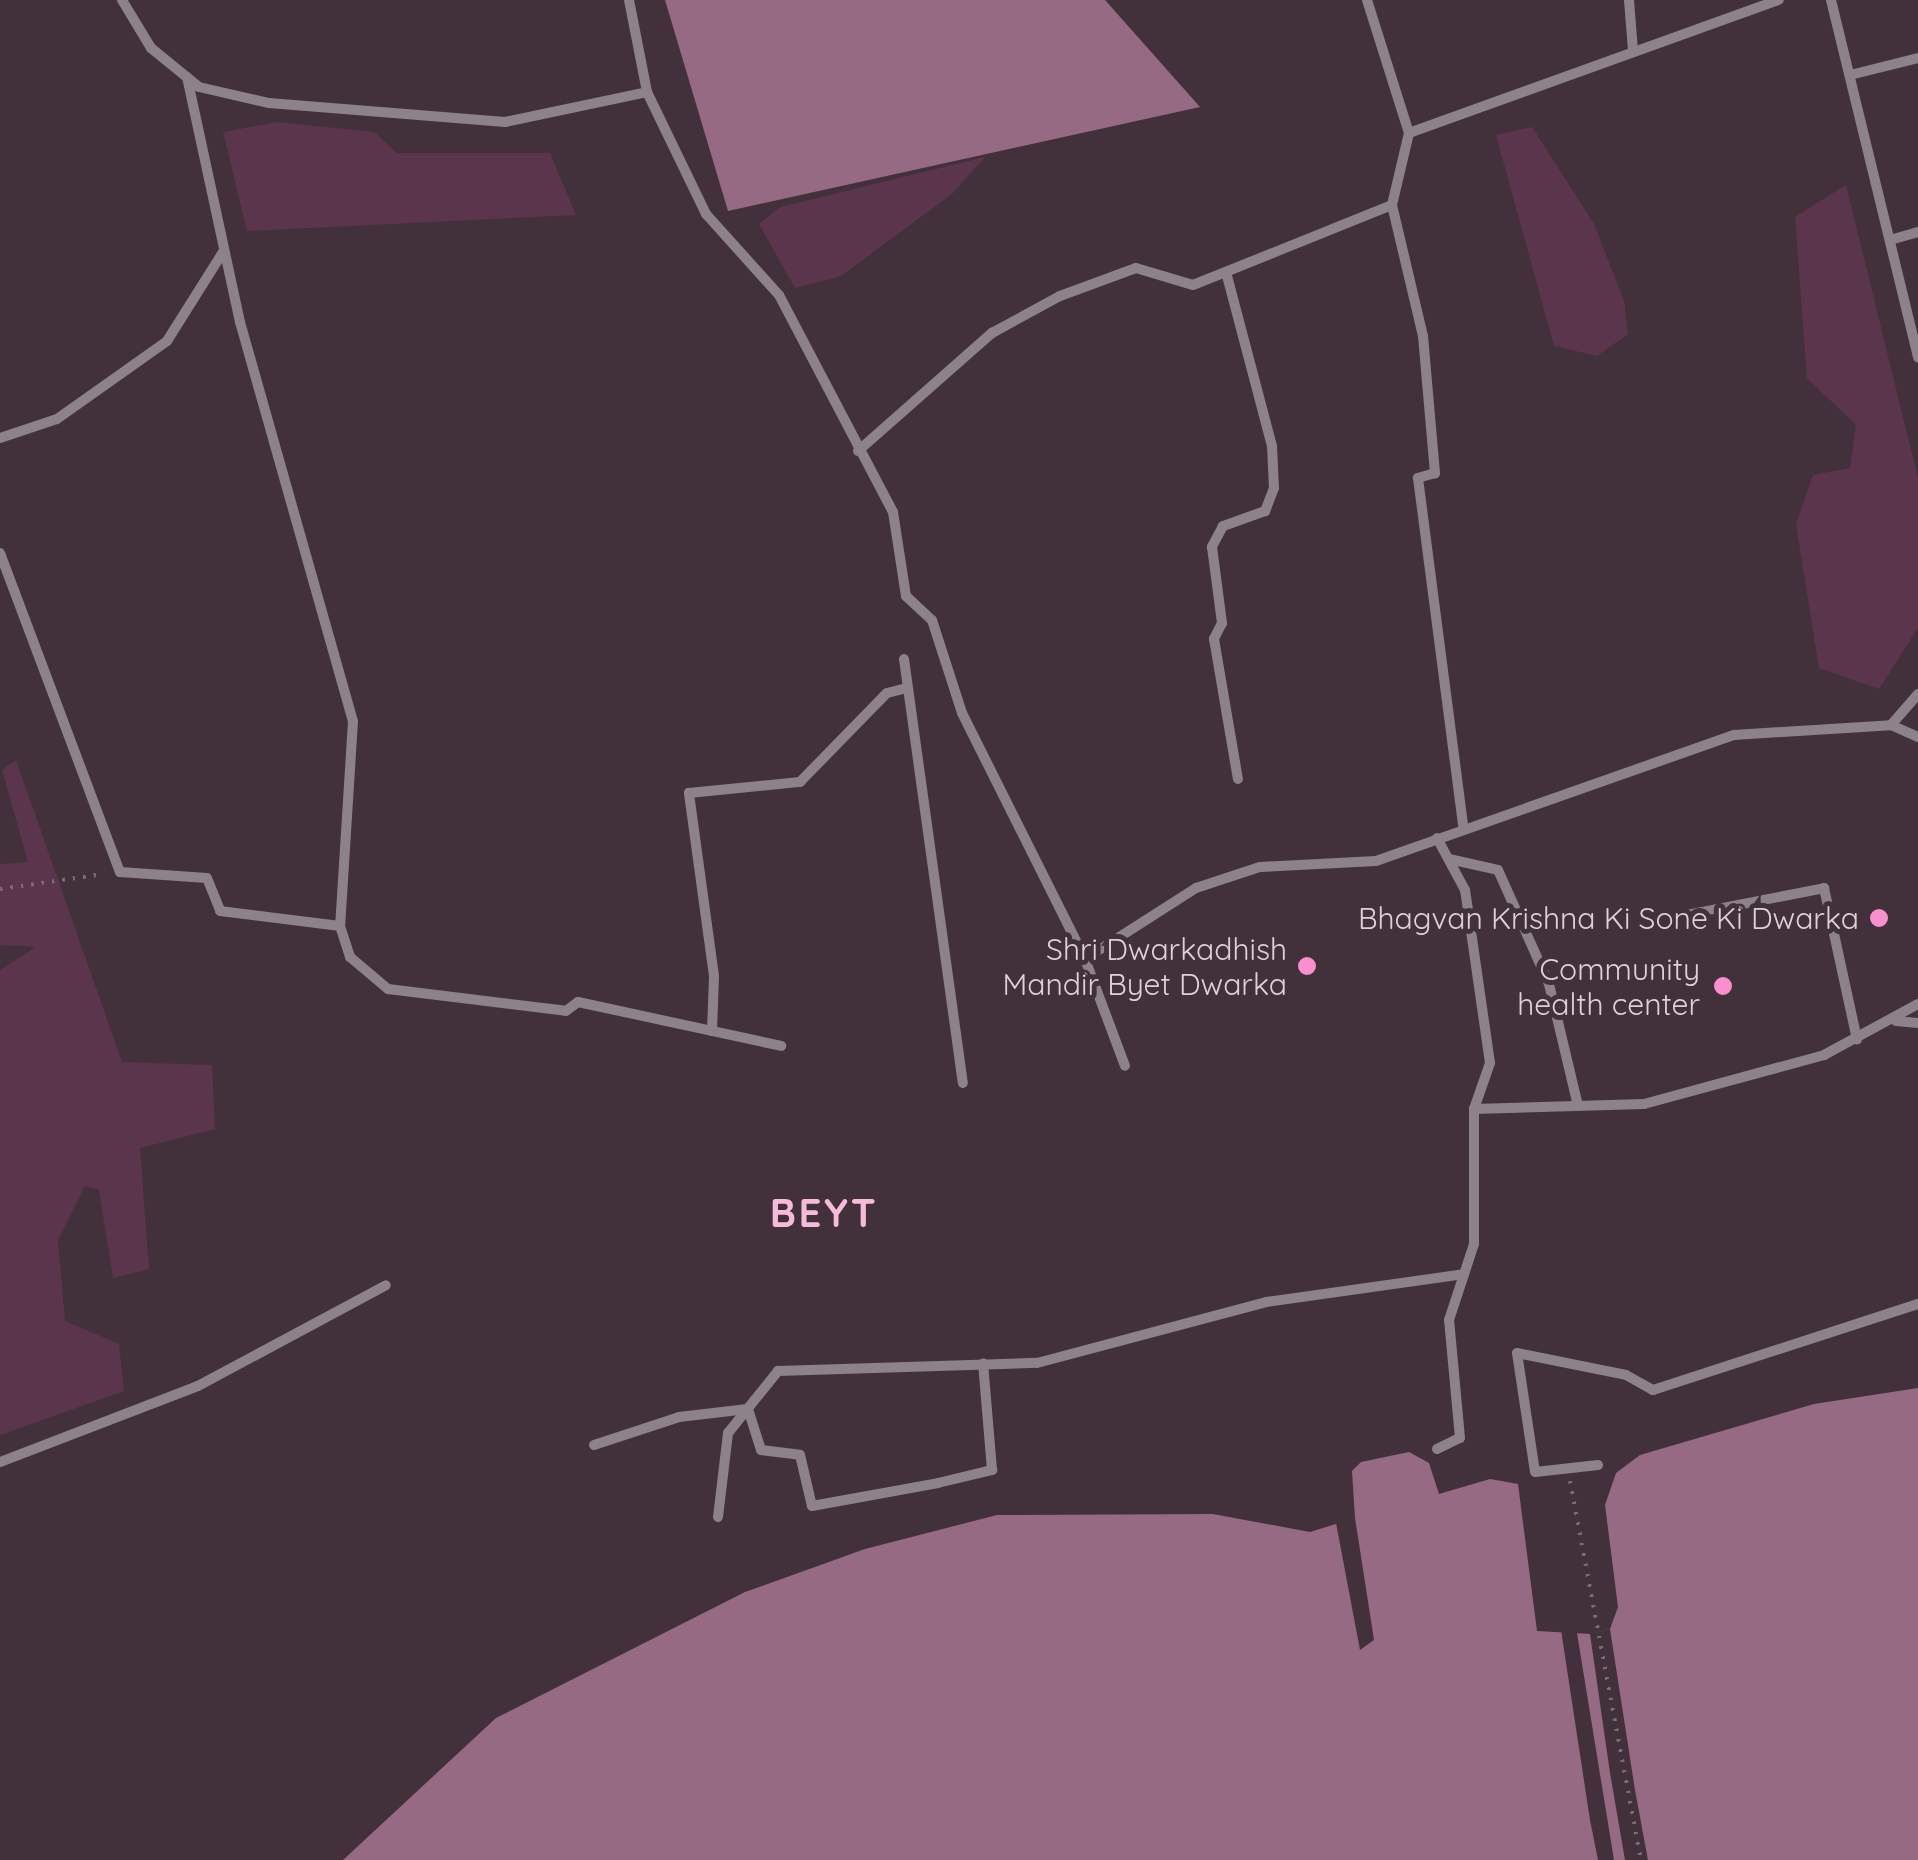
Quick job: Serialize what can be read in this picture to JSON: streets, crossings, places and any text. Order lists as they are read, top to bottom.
{
  "districts": ["BEYT"],
  "places": ["Bhagvan Krishna Ki Sone Ki Dwarka", "Shri Dwarkadhish Mandir Byet Dwarka", "Community health center"]
}
